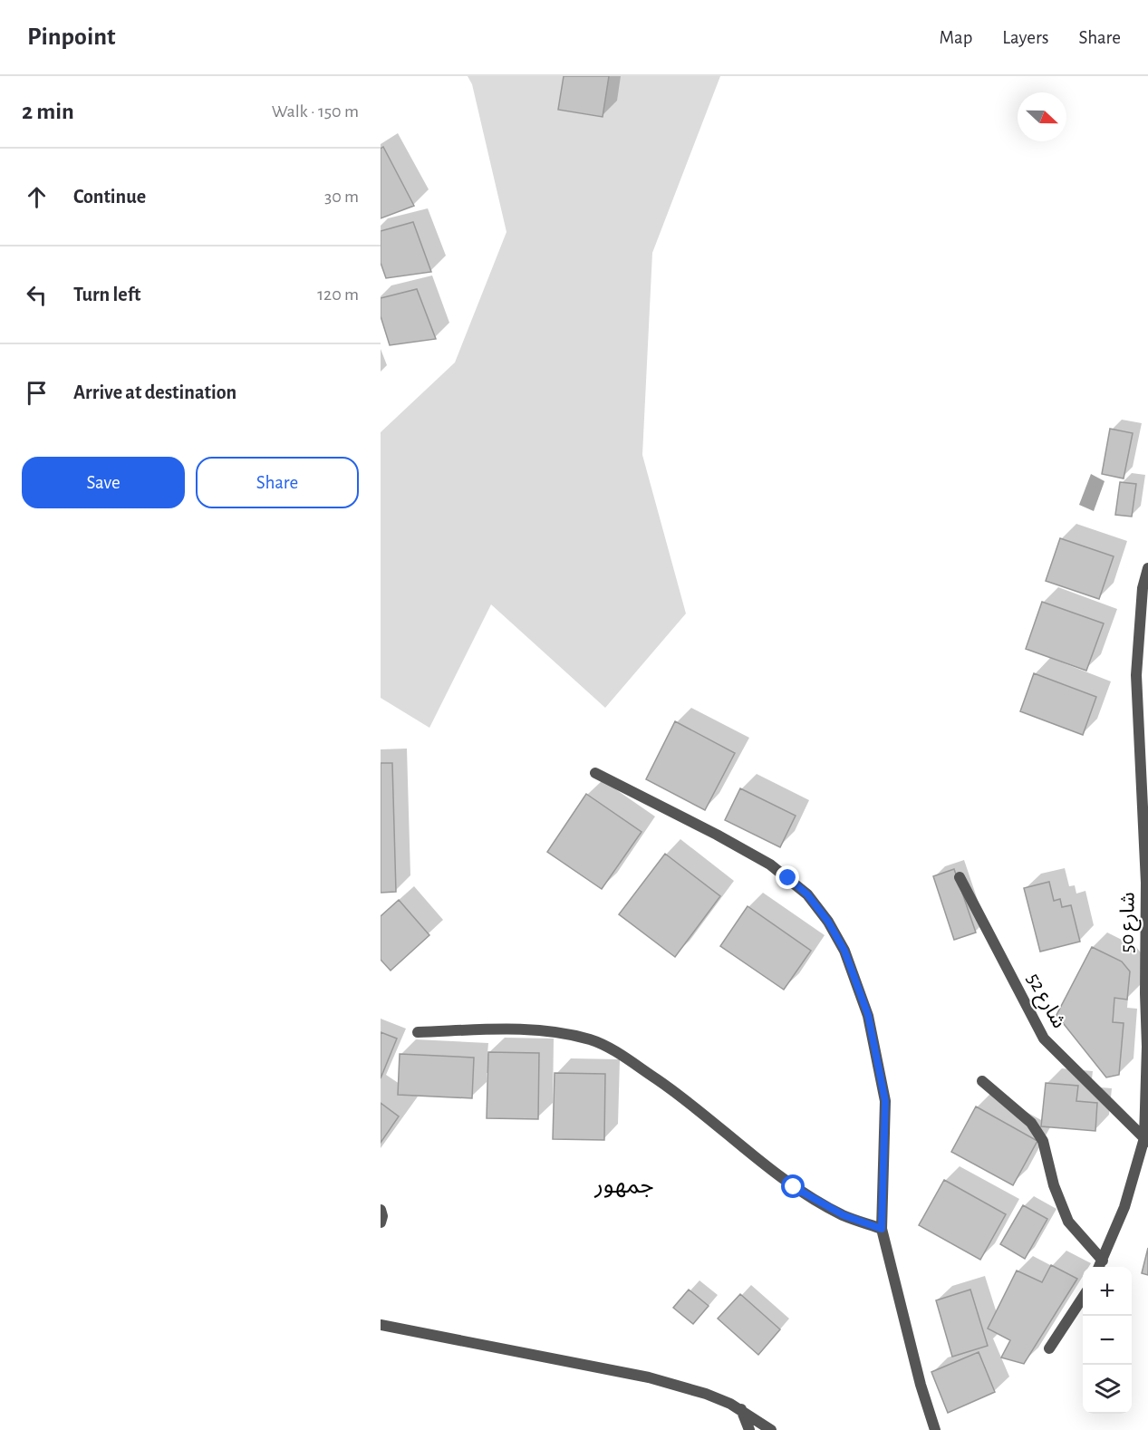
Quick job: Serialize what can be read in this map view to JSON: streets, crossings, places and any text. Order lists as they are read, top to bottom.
{
  "streets": {
    "street": ["شارع 50", "شارع 52"]
  },
  "crossings": [
    ["شارع 50", "شارع 52"]
  ],
  "districts": ["جمهور"],
  "north": "right",
  "page": {
    "header": "Pinpoint",
    "nav": ["Map", "Layers", "Share"],
    "heading": ["2 min", "Walk · 150 m"],
    "list": [
      ["Continue", "30 m"],
      ["Turn left", "120 m"],
      "Arrive at destination"
    ],
    "buttons": ["Save", "Share"],
    "map_buttons": ["+", "−"]
  }
}
